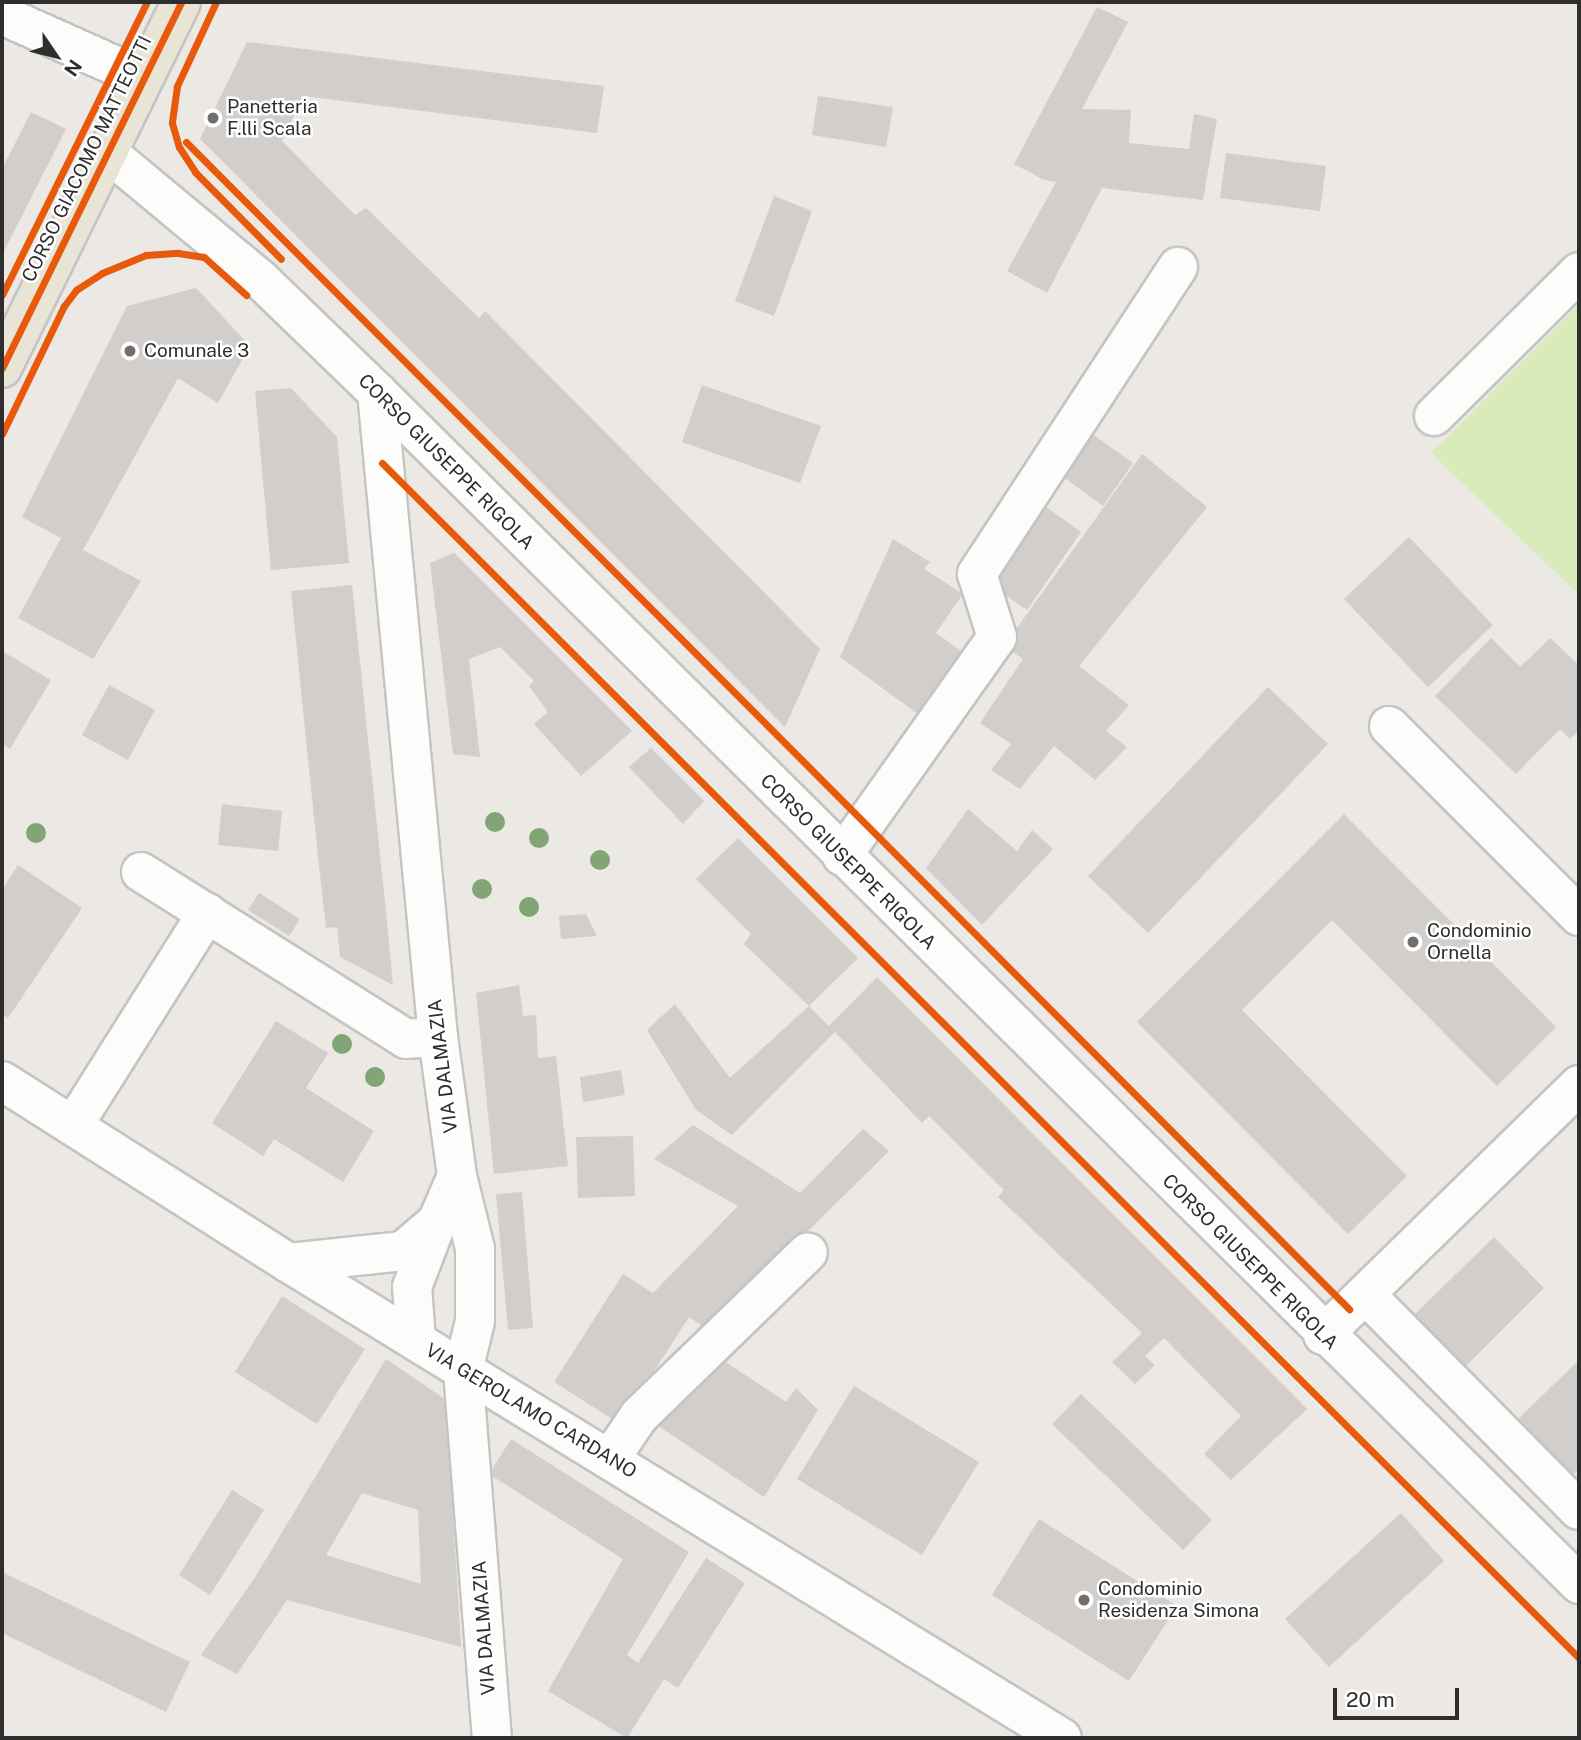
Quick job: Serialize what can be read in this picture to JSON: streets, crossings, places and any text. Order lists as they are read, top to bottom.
{
  "streets": {
    "main road": ["CORSO GIACOMO MATTEOTTI"],
    "street": ["CORSO GIUSEPPE RIGOLA", "VIA DALMAZIA", "VIA GEROLAMO CARDANO"]
  },
  "crossings": [
    ["CORSO GIACOMO MATTEOTTI", "CORSO GIUSEPPE RIGOLA"],
    ["CORSO GIUSEPPE RIGOLA", "VIA DALMAZIA"],
    ["VIA DALMAZIA", "VIA GEROLAMO CARDANO"]
  ],
  "places": [
    "Panetteria F.lli Scala",
    "Comunale 3",
    "Condominio Ornella",
    "Condominio Residenza Simona"
  ],
  "scale_bar": "20 m",
  "north": "bottom right"
}
